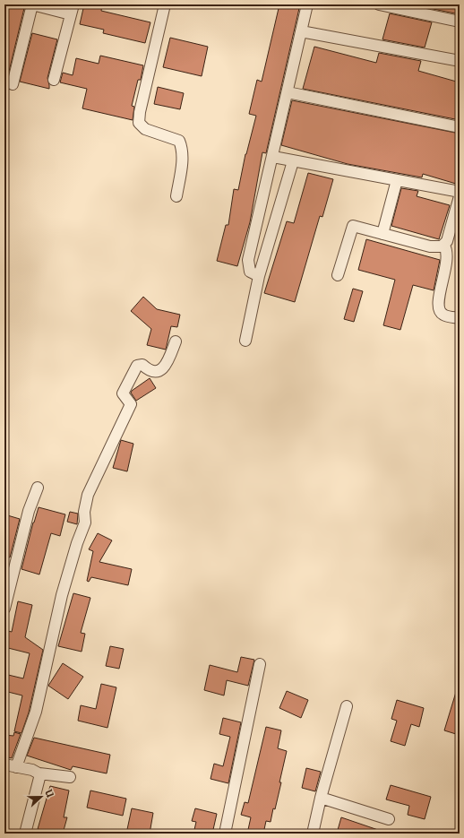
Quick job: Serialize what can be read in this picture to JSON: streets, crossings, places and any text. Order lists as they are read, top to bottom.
{
  "north": "right"
}
